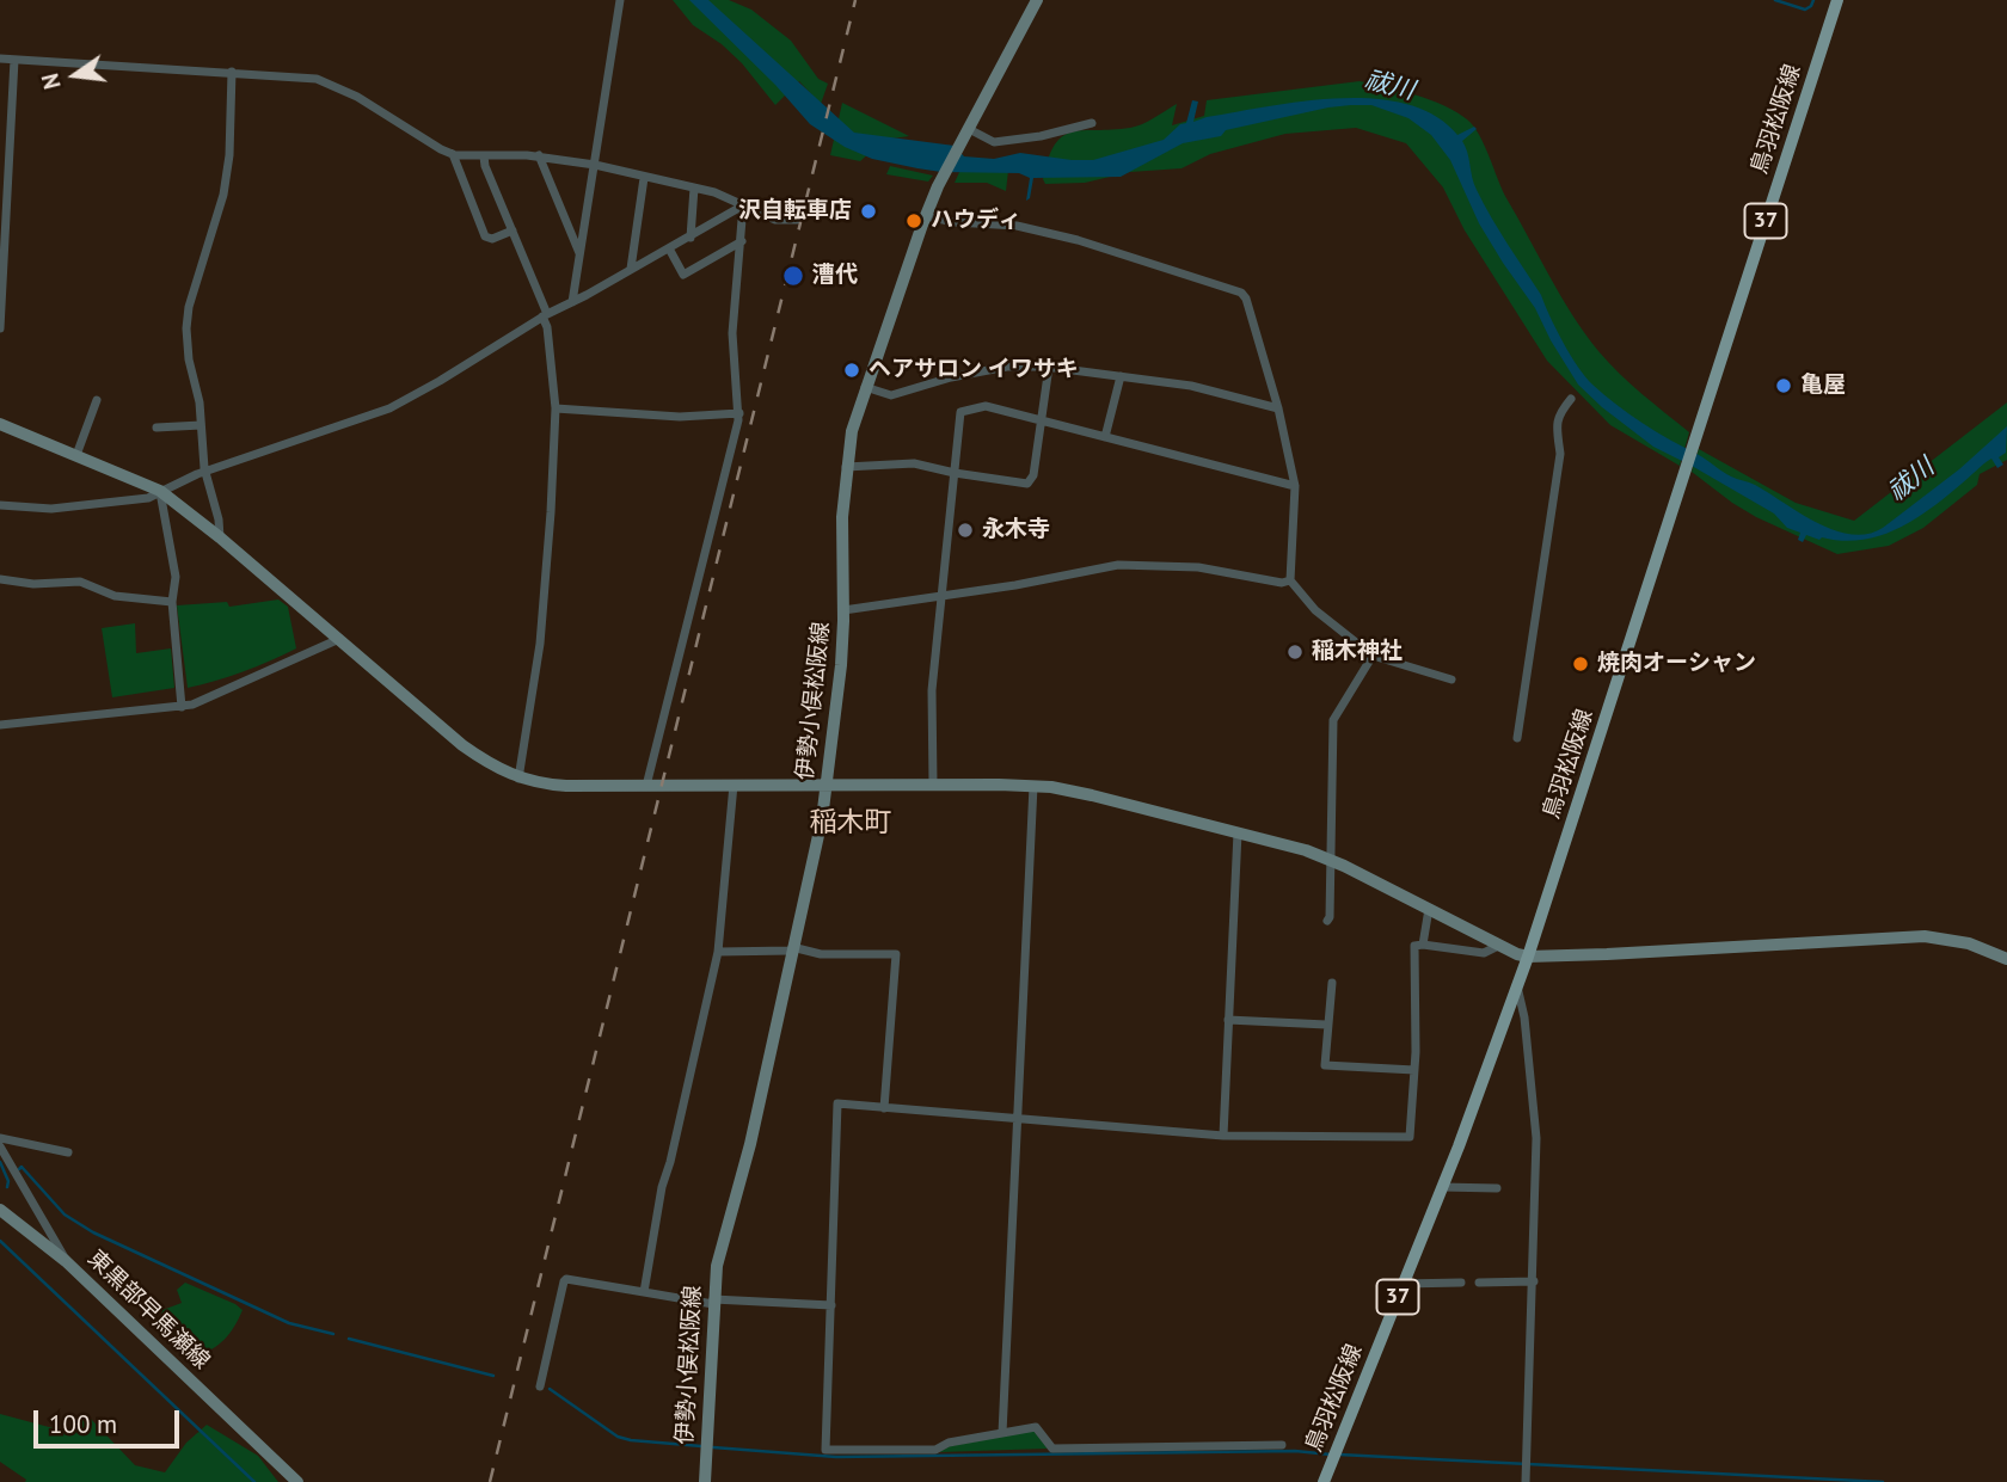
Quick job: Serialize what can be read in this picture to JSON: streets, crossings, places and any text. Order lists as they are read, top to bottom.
{
  "streets": {
    "main road": ["鳥羽松阪線", "37"],
    "street": ["伊勢小俣松阪線", "東黒部早馬瀬線"]
  },
  "districts": ["稲木町"],
  "water": ["祓川"],
  "places": [
    "沢自転車店",
    "ハウディ",
    "漕代",
    "ヘアサロン イワサキ",
    "亀屋",
    "永木寺",
    "稲木神社",
    "焼肉オーシャン"
  ],
  "scale_bar": "100 m",
  "north": "left"
}
